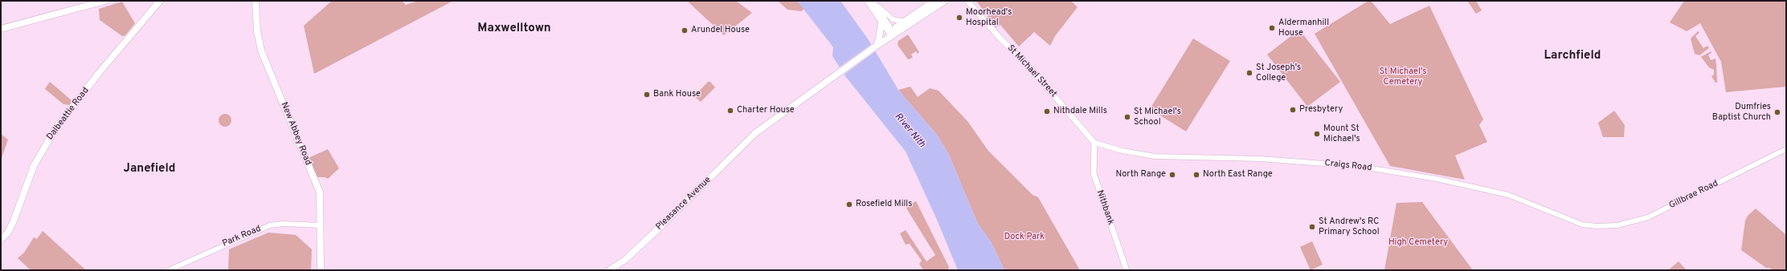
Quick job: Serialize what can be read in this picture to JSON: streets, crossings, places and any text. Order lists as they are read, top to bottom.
{
  "streets": {
    "main road": [
      "St Michael Street",
      "Dalbeattie Road",
      "New Abbey Road",
      "Pleasance Avenue",
      "Nithbank"
    ],
    "street": ["Craigs Road", "Gillbrae Road", "Park Road"]
  },
  "crossings": [
    ["St Michael Street", "Craigs Road"],
    ["St Michael Street", "Nithbank"],
    ["New Abbey Road", "Park Road"],
    ["Craigs Road", "Gillbrae Road"],
    ["Craigs Road", "Nithbank"]
  ],
  "districts": ["Maxwelltown", "Larchfield", "Janefield"],
  "water": ["River Nith"],
  "parks": ["St Michael's Cemetery", "Dock Park", "High Cemetery"],
  "places": [
    "Moorhead's Hospital",
    "Aldermanhill House",
    "Arundel House",
    "St Joseph's College",
    "Bank House",
    "Presbytery",
    "Charter House",
    "Nithdale Mills",
    "Dumfries Baptist Church",
    "St Michael's School",
    "Mount St Michael's",
    "North Range",
    "North East Range",
    "Rosefield Mills",
    "St Andrew's RC Primary School"
  ]
}
